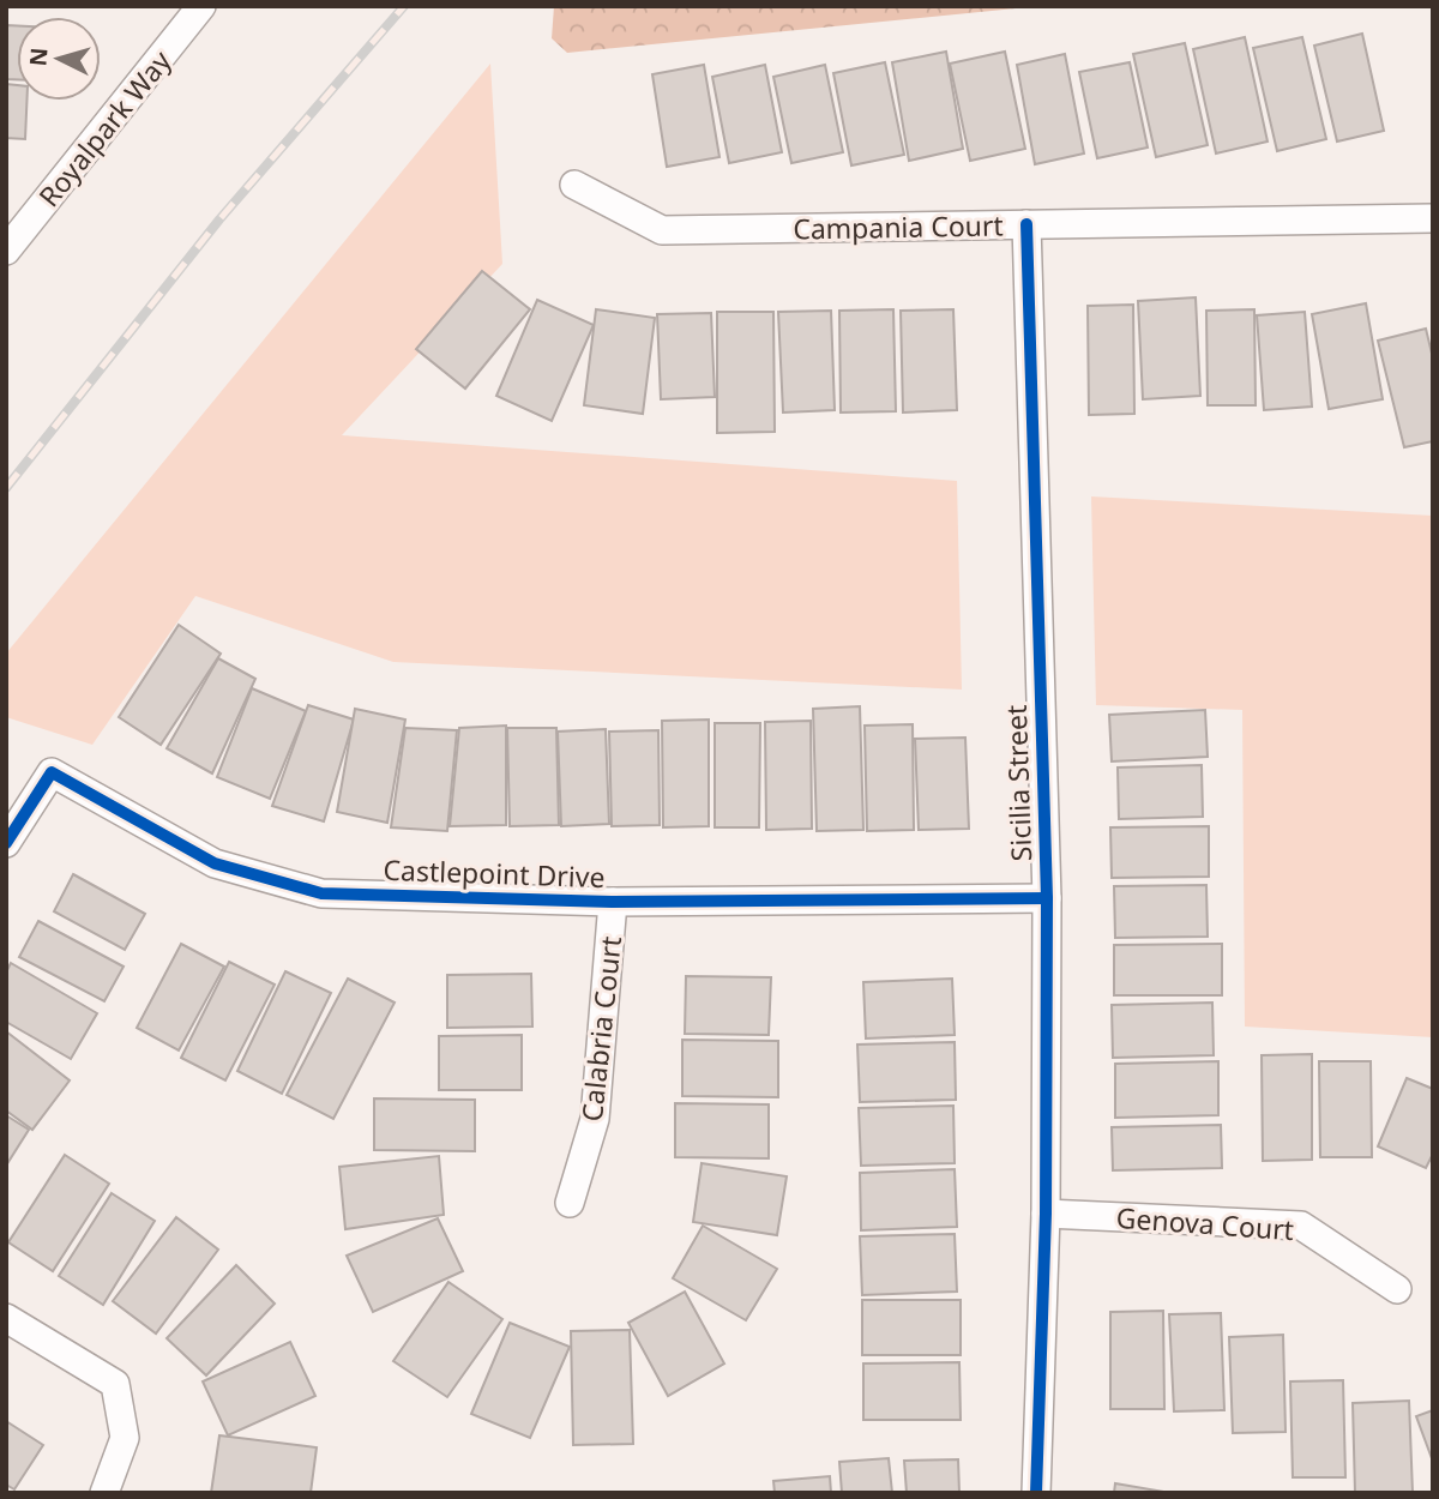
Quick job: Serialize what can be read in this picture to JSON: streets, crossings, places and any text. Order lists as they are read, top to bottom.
{
  "streets": {
    "street": [
      "Royalpark Way",
      "Campania Court",
      "Sicilia Street",
      "Castlepoint Drive",
      "Calabria Court",
      "Genova Court"
    ]
  },
  "crossings": [
    ["Campania Court", "Sicilia Street"],
    ["Sicilia Street", "Castlepoint Drive"],
    ["Sicilia Street", "Genova Court"],
    ["Castlepoint Drive", "Calabria Court"]
  ],
  "north": "left"
}
